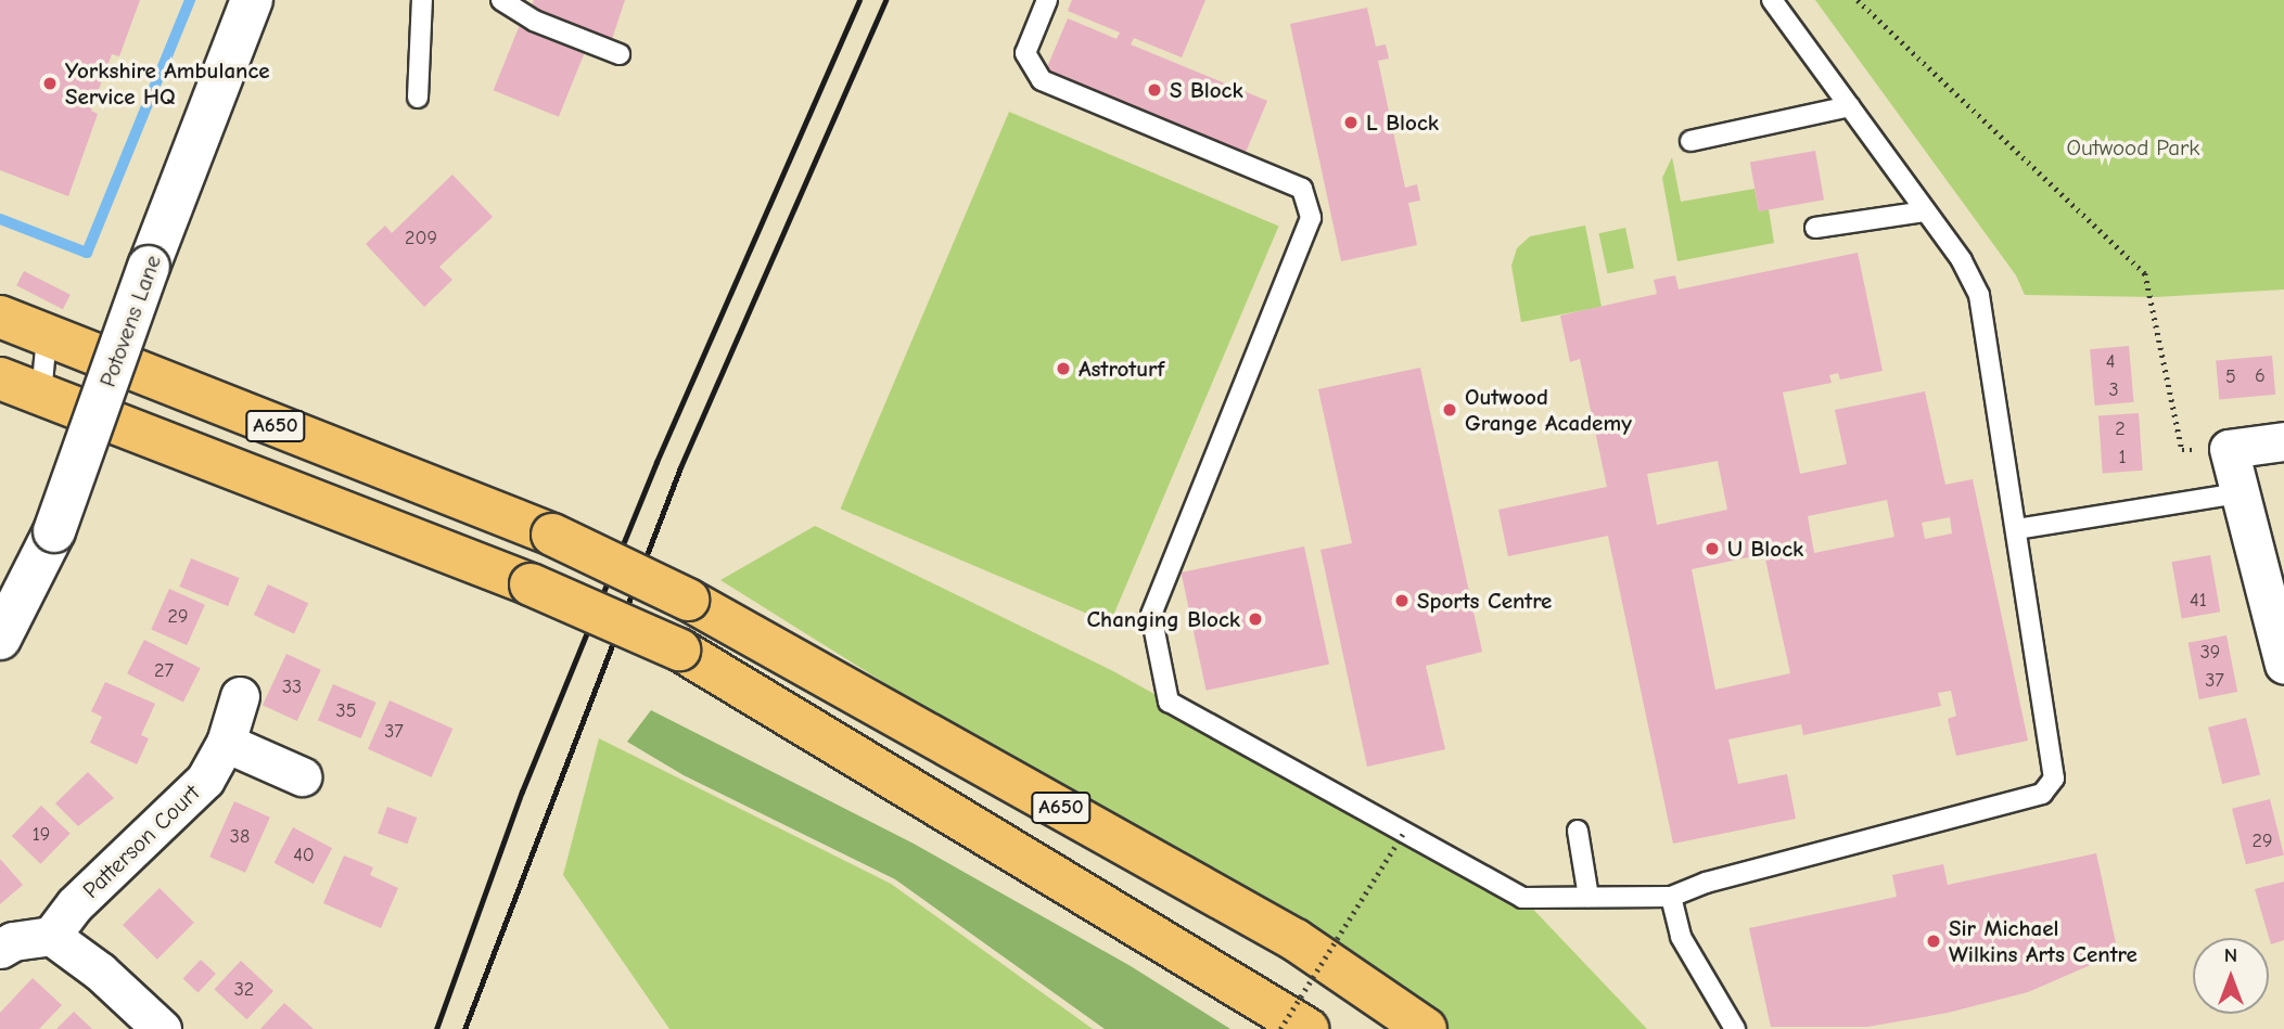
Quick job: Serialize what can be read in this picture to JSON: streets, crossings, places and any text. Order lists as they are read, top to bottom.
{
  "streets": {
    "highway": ["A650"],
    "street": ["Potovens Lane", "Patterson Court"]
  },
  "parks": ["Outwood Park"],
  "places": [
    "Yorkshire Ambulance Service HQ",
    "S Block",
    "L Block",
    "Astroturf",
    "Outwood Grange Academy",
    "U Block",
    "Sports Centre",
    "Changing Block",
    "Sir Michael Wilkins Arts Centre"
  ],
  "house_numbers": [
    "209",
    "4",
    "6",
    "5",
    "3",
    "2",
    "1",
    "41",
    "29",
    "39",
    "27",
    "37",
    "33",
    "35",
    "37",
    "19",
    "38",
    "29",
    "40",
    "32"
  ],
  "north": "top"
}
